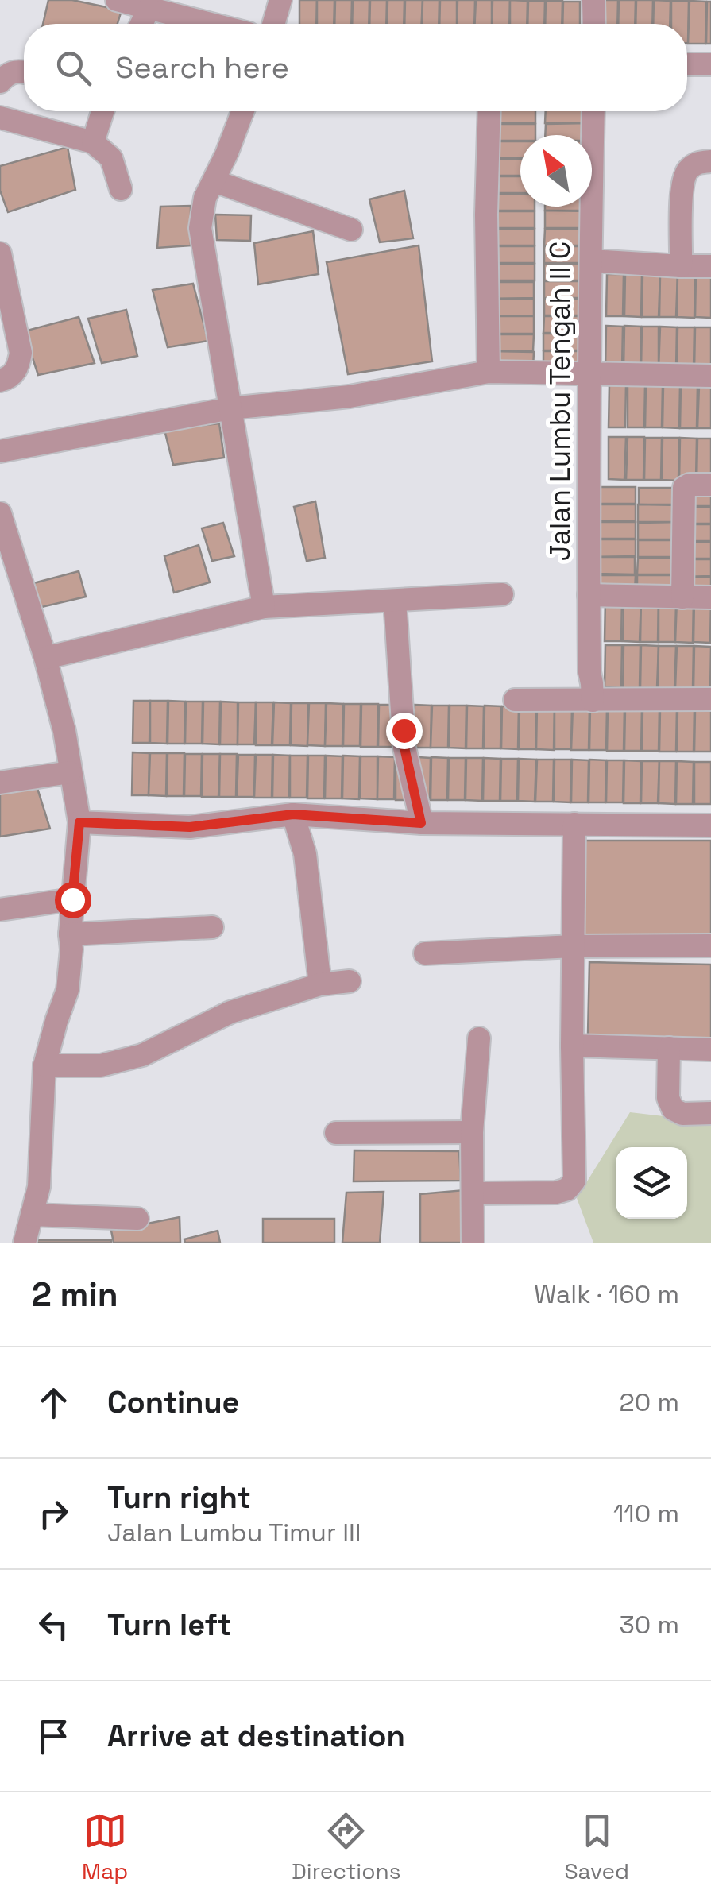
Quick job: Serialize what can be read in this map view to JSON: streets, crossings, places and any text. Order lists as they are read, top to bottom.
{
  "streets": {
    "street": ["Jalan Lumbu Tengah II C"]
  },
  "north": "top left",
  "page": {
    "search": "Search here",
    "heading": ["2 min", "Walk · 160 m"],
    "list": [
      ["Continue", "20 m"],
      ["Turn right", "Jalan Lumbu Timur III", "110 m"],
      ["Turn left", "30 m"],
      "Arrive at destination"
    ],
    "nav": ["Map", "Directions", "Saved"]
  }
}
